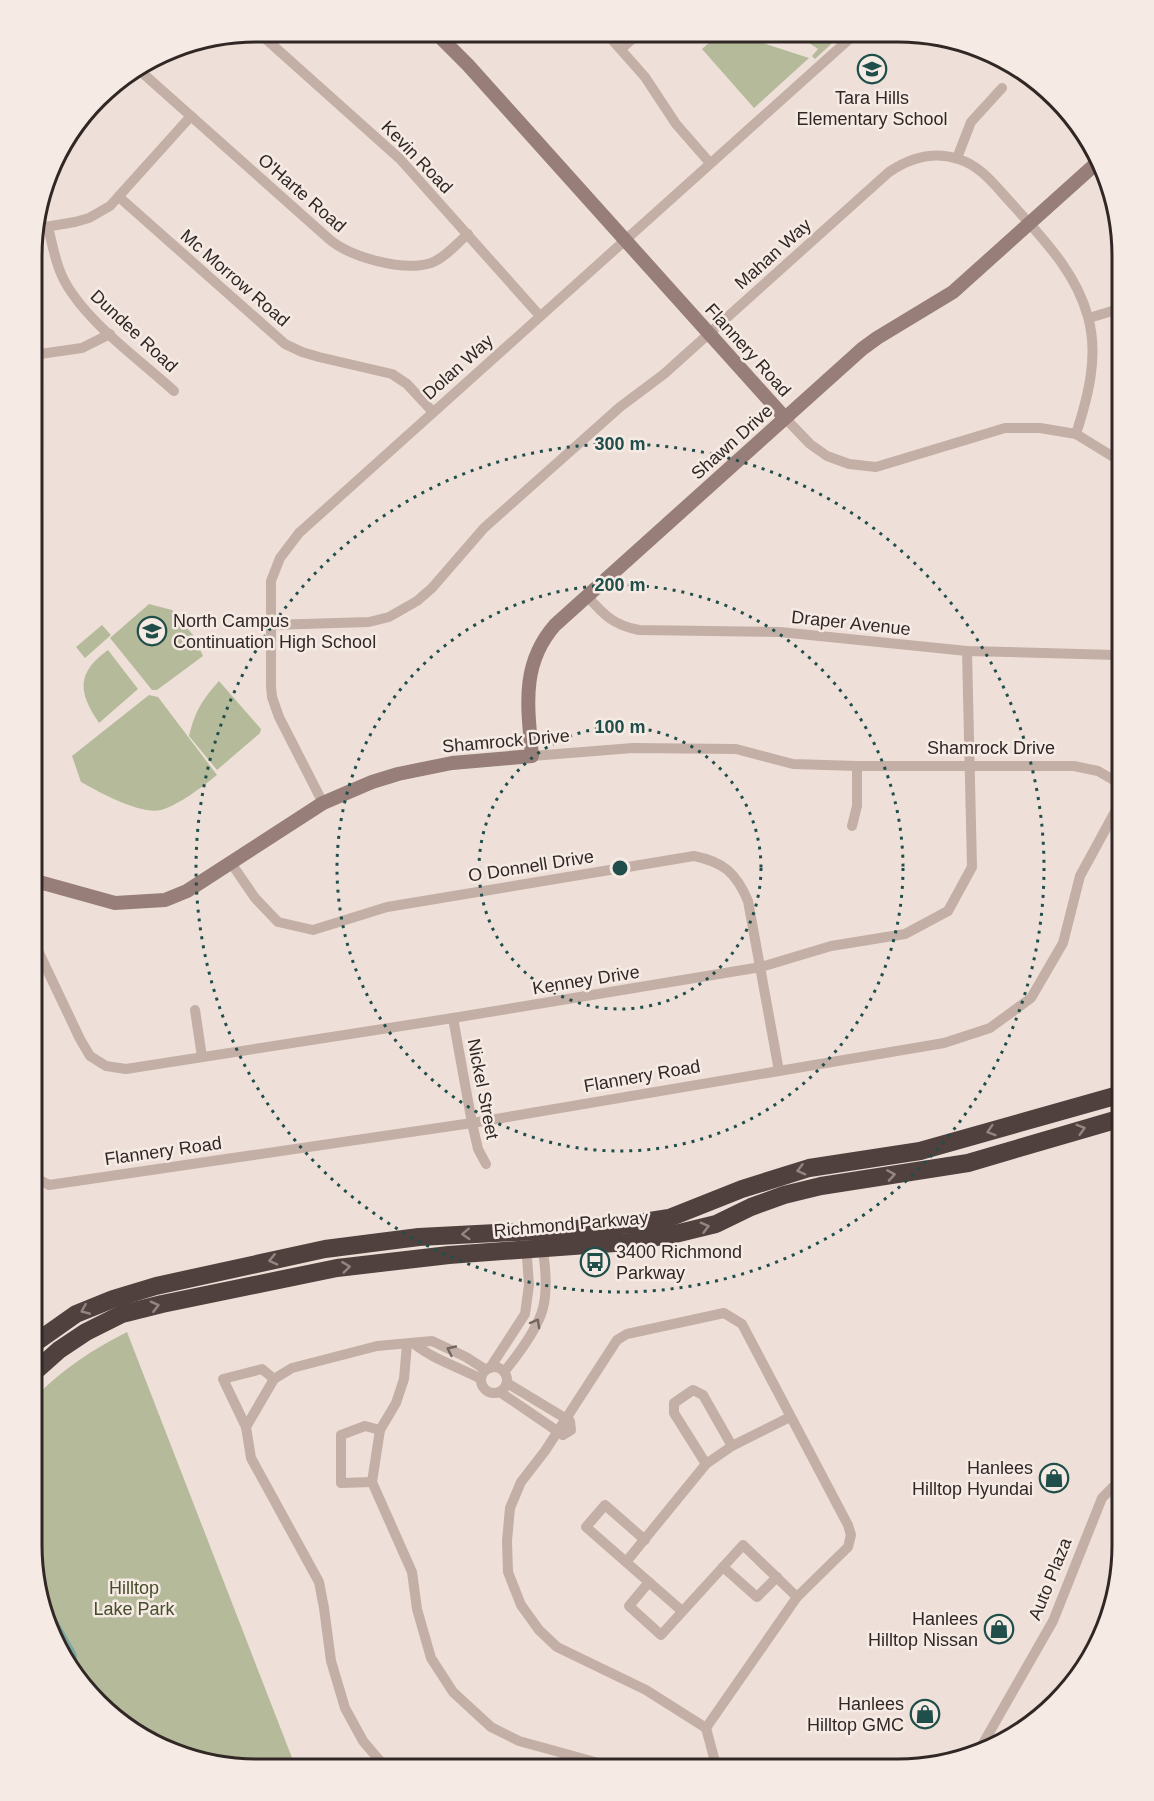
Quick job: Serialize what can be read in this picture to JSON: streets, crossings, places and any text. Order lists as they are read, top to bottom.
{
  "streets": {
    "highway": ["Richmond Parkway"],
    "street": [
      "Kevin Road",
      "O'Harte Road",
      "Mahan Way",
      "Mc Morrow Road",
      "Dundee Road",
      "Flannery Road",
      "Dolan Way",
      "Shawn Drive",
      "Draper Avenue",
      "Shamrock Drive",
      "O Donnell Drive",
      "Kenney Drive",
      "Nickel Street",
      "Auto Plaza"
    ]
  },
  "crossings": [
    ["Kevin Road", "O'Harte Road"],
    ["Kevin Road", "Dolan Way"],
    ["Mahan Way", "Flannery Road"],
    ["Mahan Way", "Dolan Way"],
    ["Mahan Way", "Shawn Drive"],
    ["Mc Morrow Road", "Dolan Way"],
    ["Flannery Road", "Dolan Way"],
    ["Flannery Road", "Shawn Drive"],
    ["Flannery Road", "O Donnell Drive"],
    ["Flannery Road", "Nickel Street"],
    ["Dolan Way", "Shamrock Drive"],
    ["Shawn Drive", "Draper Avenue"],
    ["Shawn Drive", "Shamrock Drive"],
    ["Draper Avenue", "Kenney Drive"],
    ["Shamrock Drive", "O Donnell Drive"],
    ["Shamrock Drive", "Kenney Drive"],
    ["O Donnell Drive", "Kenney Drive"],
    ["Kenney Drive", "Nickel Street"]
  ],
  "parks": ["Hilltop Lake Park"],
  "places": {
    "school or university": ["Tara Hills Elementary School", "North Campus Continuation High School"],
    "bus stop": ["3400 Richmond Parkway"],
    "shop": ["Hanlees Hilltop Hyundai", "Hanlees Hilltop Nissan", "Hanlees Hilltop GMC"]
  },
  "rings": ["300 m", "200 m", "100 m"]
}
